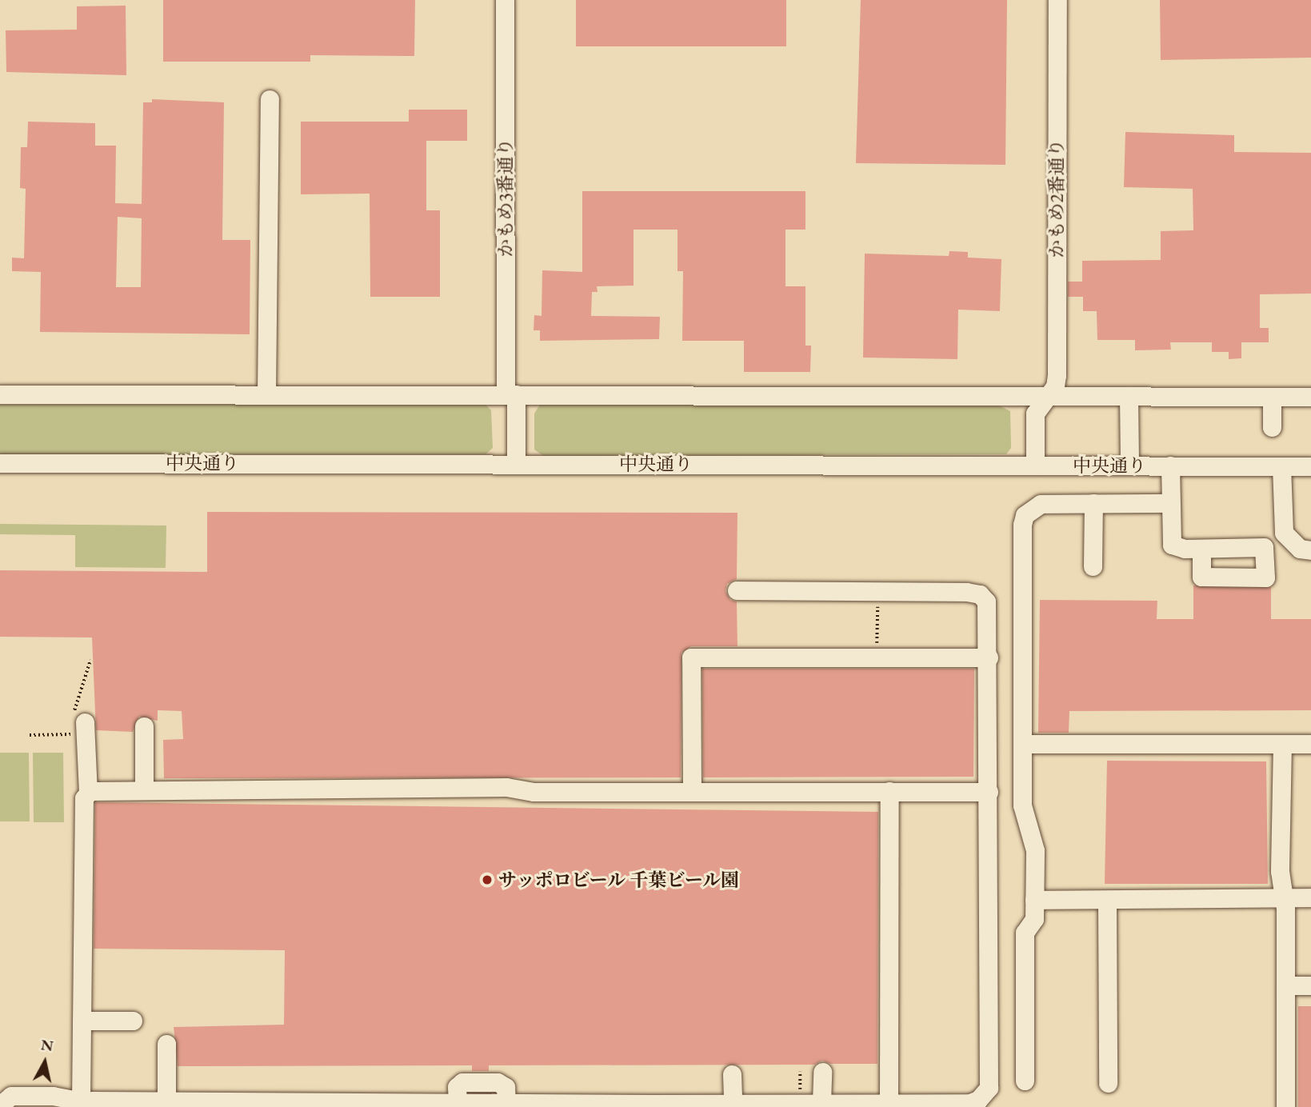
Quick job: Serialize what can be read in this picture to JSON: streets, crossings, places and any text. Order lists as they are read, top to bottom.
{
  "streets": {
    "street": ["かもめ3番通り", "かもめ2番通り", "中央通り"]
  },
  "crossings": [
    ["かもめ3番通り", "中央通り"],
    ["かもめ2番通り", "中央通り"]
  ],
  "places": ["サッポロビール 千葉ビール園"],
  "north": "top"
}
